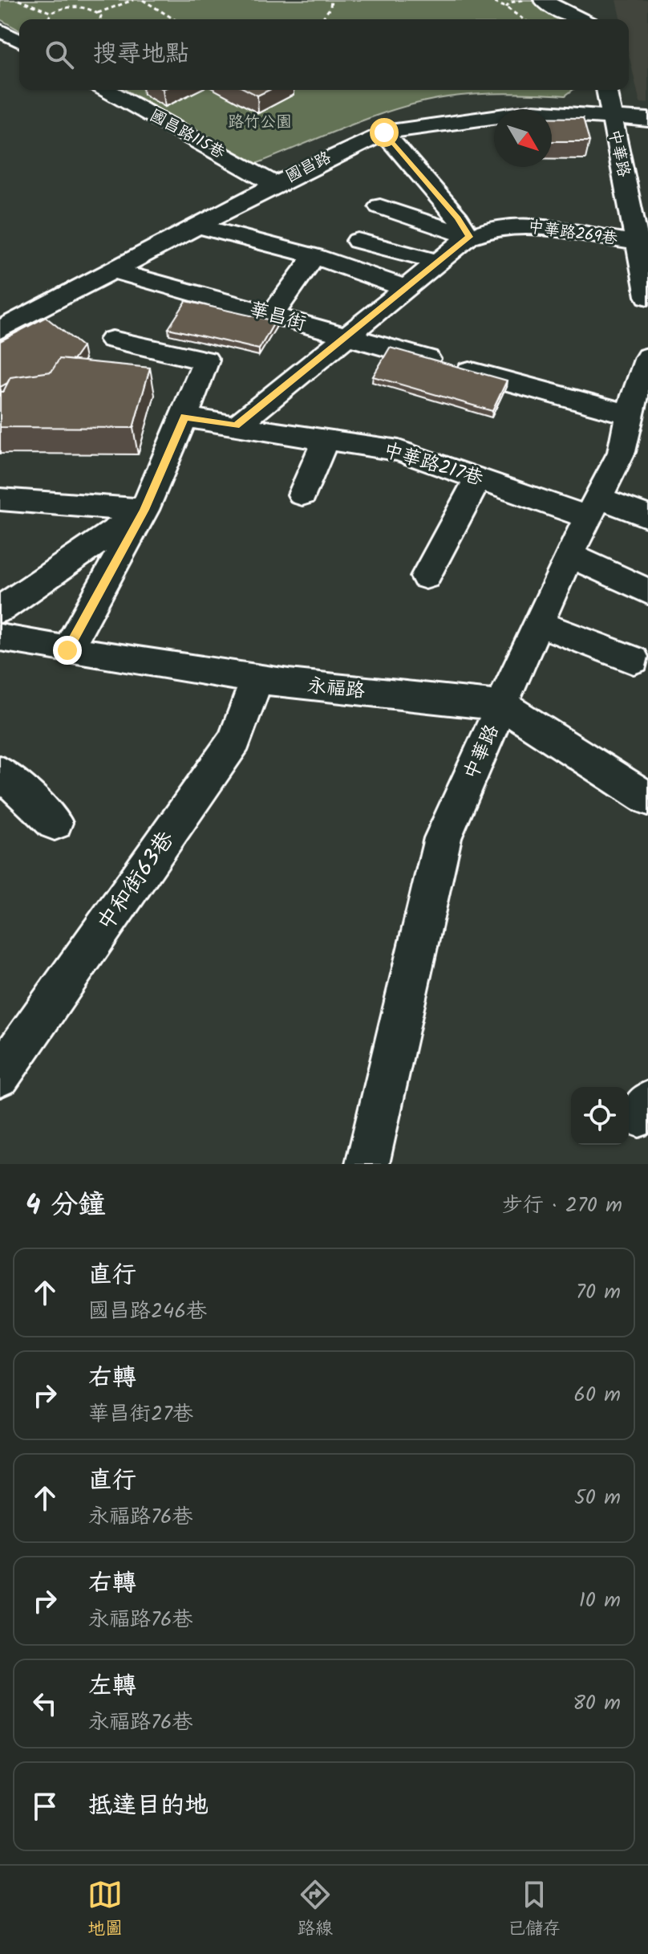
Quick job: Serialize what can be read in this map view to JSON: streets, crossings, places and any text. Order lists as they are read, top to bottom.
{
  "streets": {
    "street": [
      "國昌路115巷",
      "中華路",
      "國昌路",
      "中華路269巷",
      "華昌街",
      "中華路217巷",
      "永福路",
      "中和街63巷"
    ]
  },
  "crossings": [
    ["國昌路115巷", "國昌路"],
    ["中華路", "國昌路"],
    ["中華路", "中華路269巷"],
    ["中華路", "華昌街"],
    ["中華路", "中華路217巷"],
    ["中華路", "永福路"],
    ["國昌路", "華昌街"],
    ["永福路", "中和街63巷"]
  ],
  "parks": ["路竹公園"],
  "north": "bottom right",
  "page": {
    "search": "搜尋地點",
    "heading": ["4 分鐘", "步行 · 270 m"],
    "list": [
      ["直行", "國昌路246巷", "70 m"],
      ["右轉", "華昌街27巷", "60 m"],
      ["直行", "永福路76巷", "50 m"],
      ["右轉", "永福路76巷", "10 m"],
      ["左轉", "永福路76巷", "80 m"],
      "抵達目的地"
    ],
    "nav": ["地圖", "路線", "已儲存"]
  }
}
